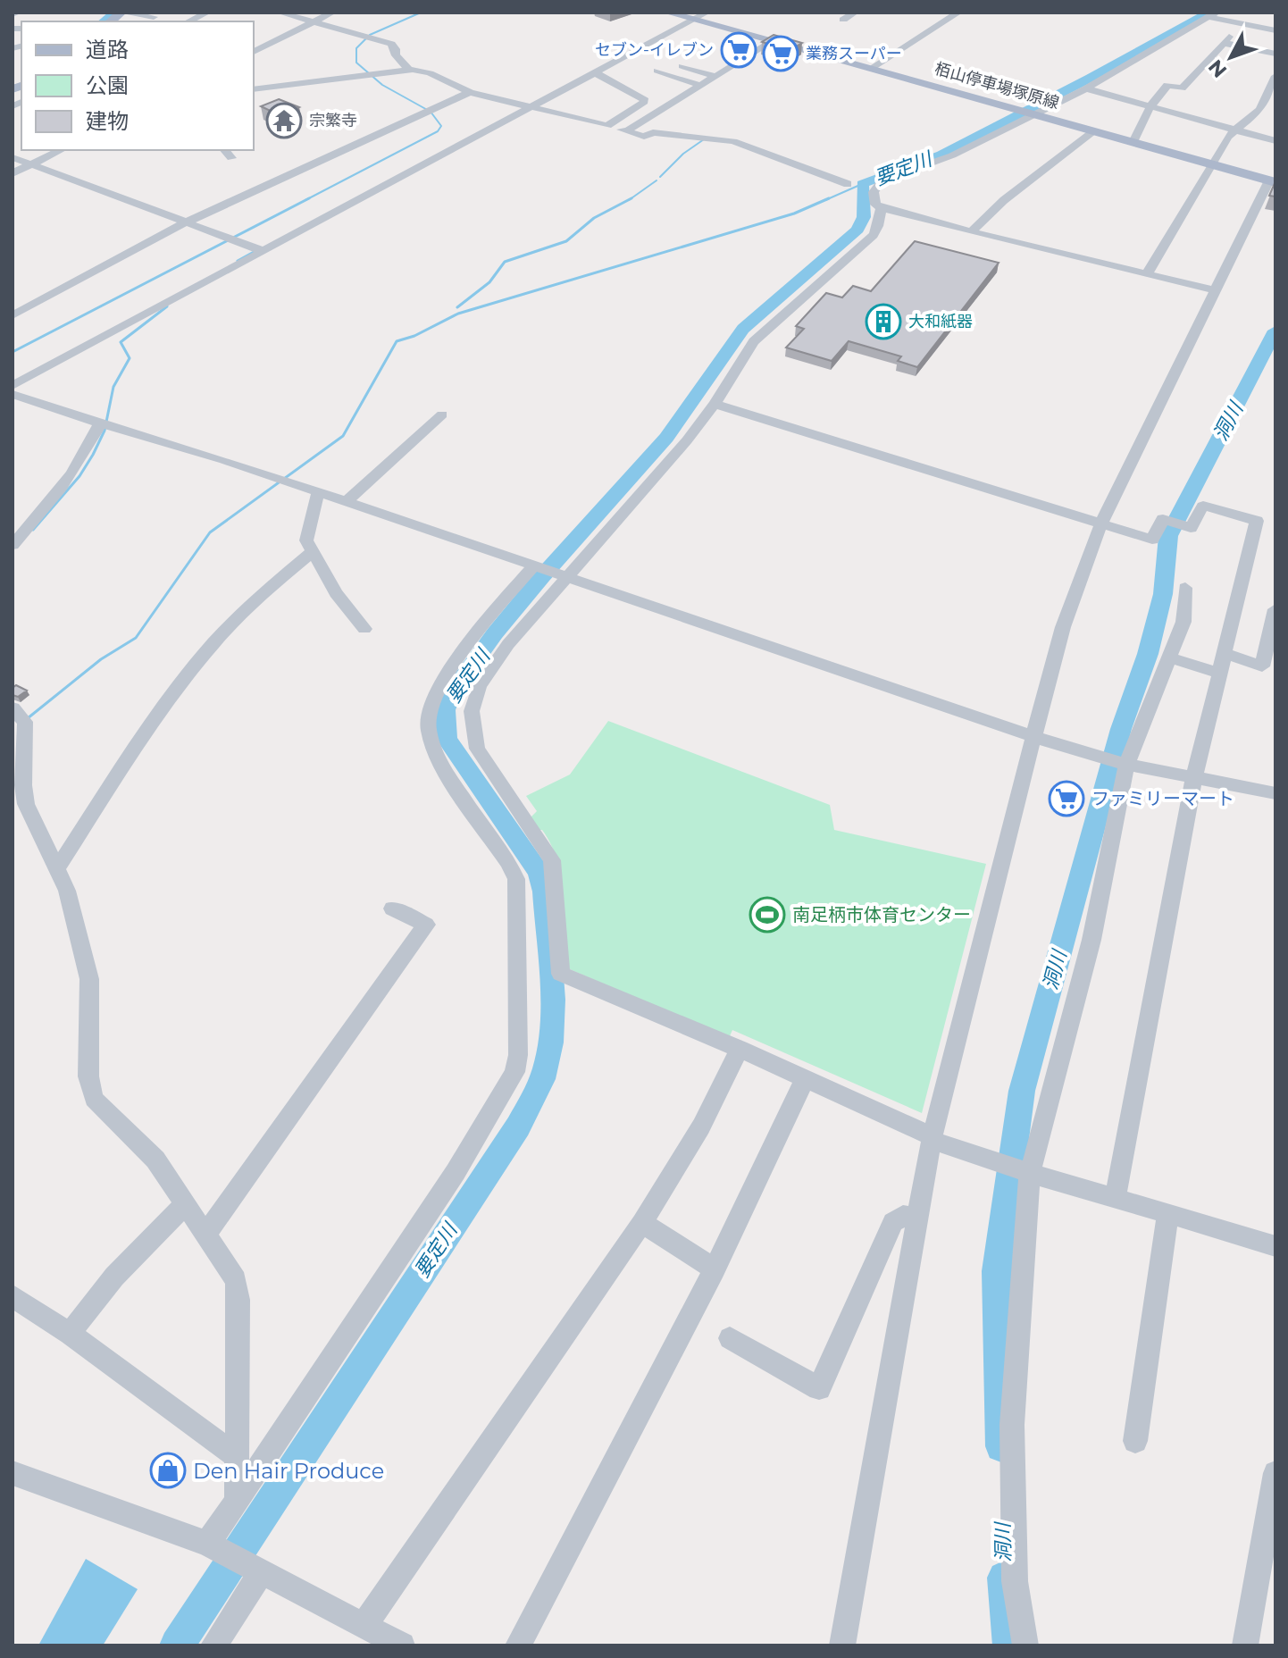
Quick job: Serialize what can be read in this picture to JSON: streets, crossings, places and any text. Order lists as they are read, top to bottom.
{
  "streets": {
    "main road": ["栢山停車場塚原線"]
  },
  "water": ["要定川", "洞川"],
  "places": {
    "supermarket": ["セブン-イレブン", "業務スーパー", "ファミリーマート"],
    "temple": ["宗繁寺"],
    "building": ["大和紙器"],
    "sports": ["南足柄市体育センター"],
    "shop": ["Den Hair Produce"]
  },
  "legend": ["道路", "公園", "建物"],
  "north": "bottom left"
}
